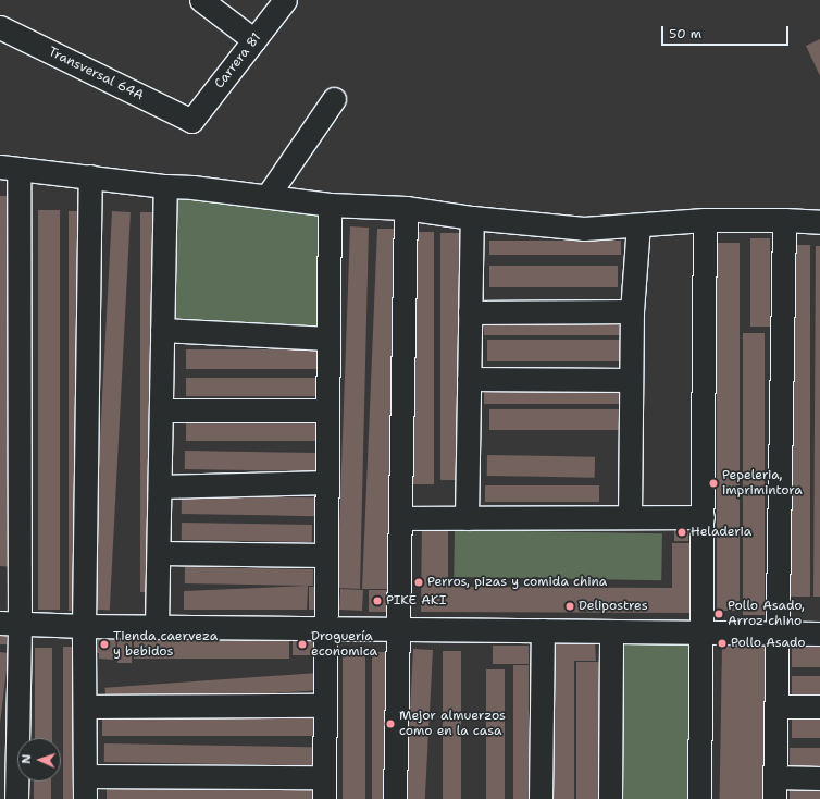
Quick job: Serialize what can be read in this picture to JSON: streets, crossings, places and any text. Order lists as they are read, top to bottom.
{
  "streets": {
    "street": ["Carrera 81", "Transversal 64A"]
  },
  "crossings": [
    ["Carrera 81", "Transversal 64A"]
  ],
  "places": [
    "Pepeleria, imprimintora",
    "Heladeria",
    "Perros, pizas y comida china",
    "PIKE AKI",
    "Delipostres",
    "Pollo Asado, Arroz chino",
    "Pollo Asado",
    "Tienda caerveza y bebidos",
    "Droguería economica",
    "Mejor almuerzos como en la casa"
  ],
  "scale_bar": "50 m",
  "north": "left"
}
